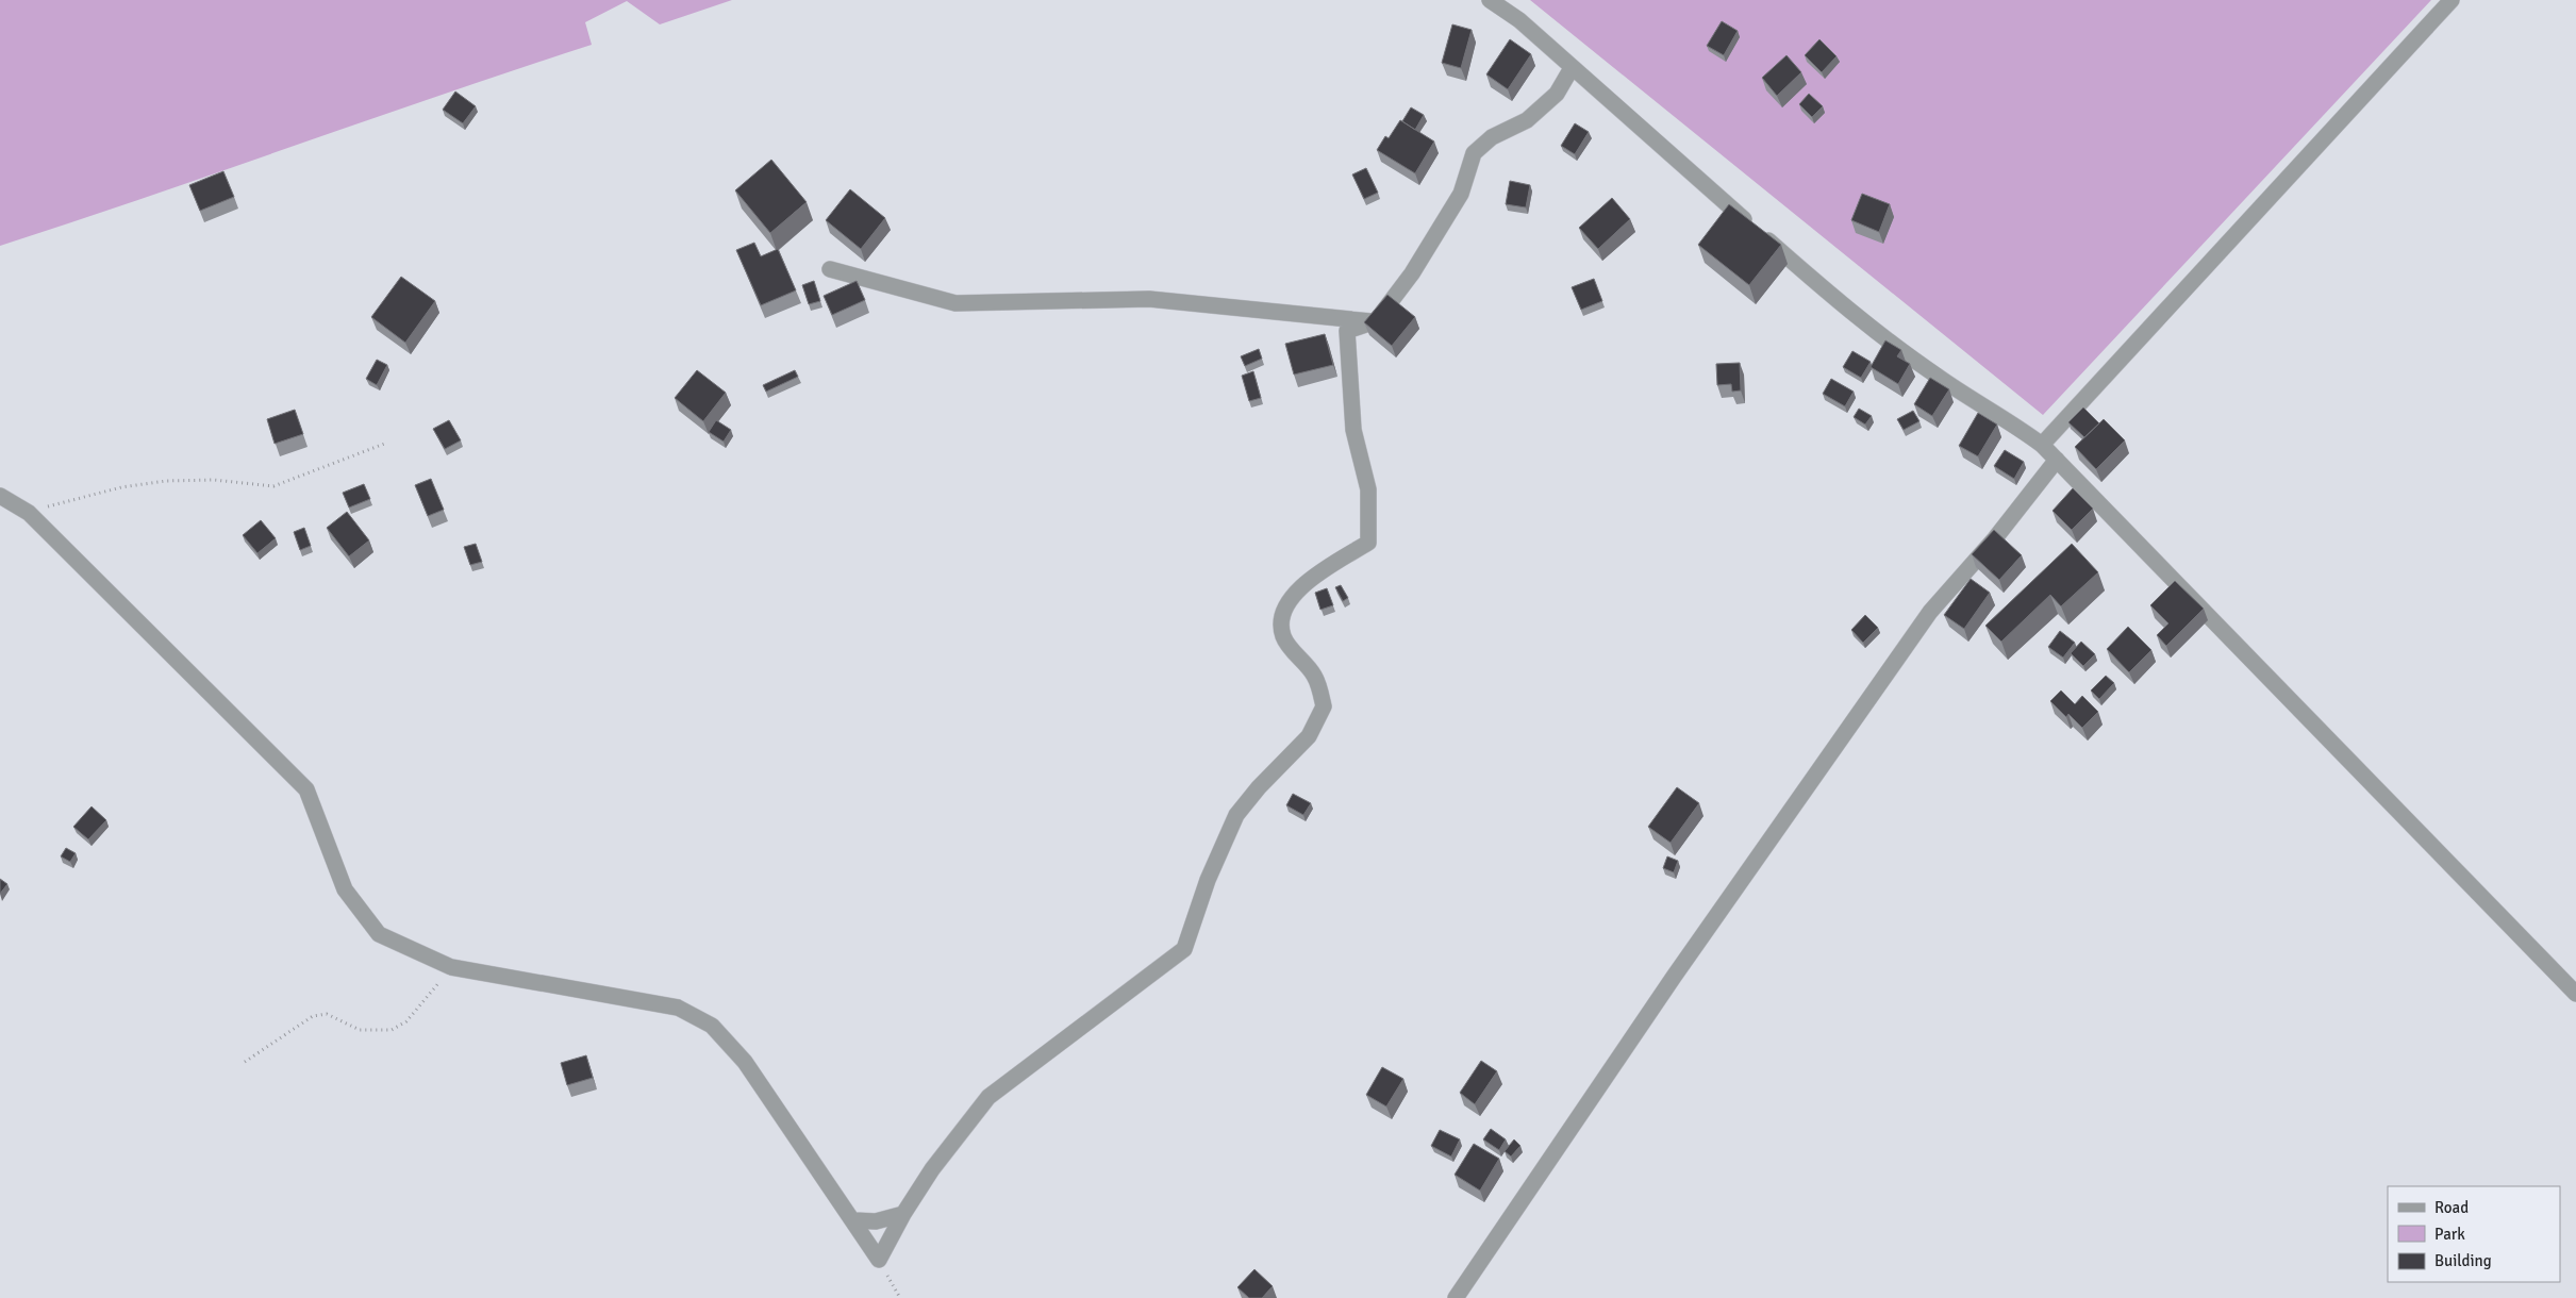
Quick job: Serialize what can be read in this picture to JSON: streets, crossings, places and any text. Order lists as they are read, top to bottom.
{
  "legend": ["Road", "Park", "Building"]
}
